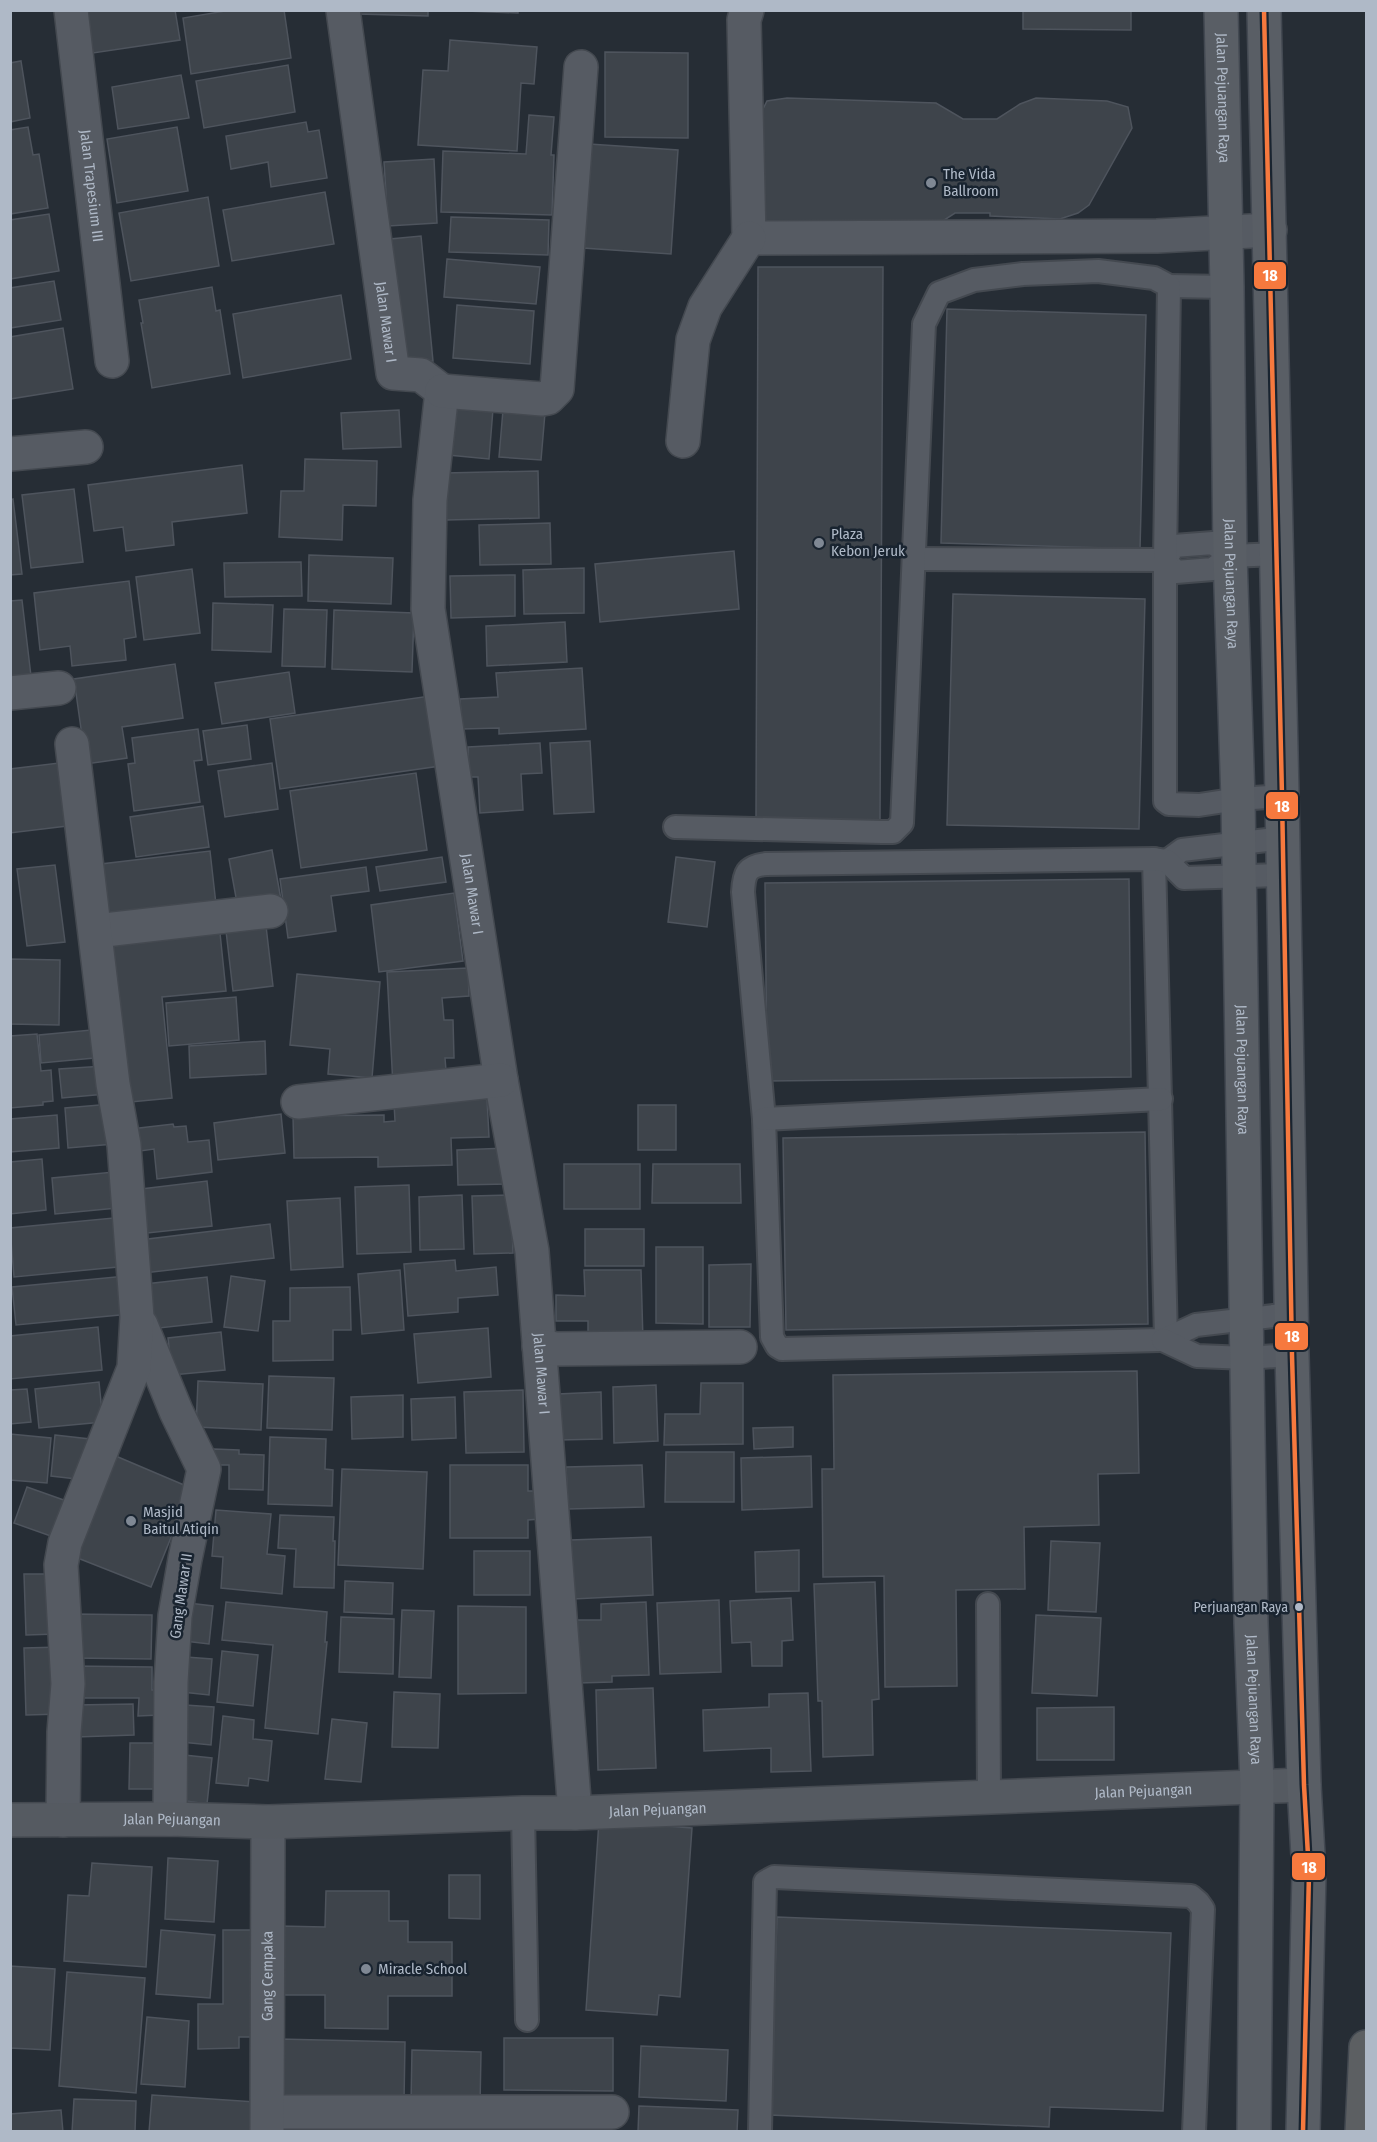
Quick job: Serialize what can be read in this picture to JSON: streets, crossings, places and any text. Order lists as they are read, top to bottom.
{
  "streets": {
    "main road": ["Jalan Pejuangan Raya"],
    "street": [
      "Jalan Trapesium III",
      "Jalan Mawar I",
      "Gang Mawar II",
      "Jalan Pejuangan",
      "Gang Cempaka"
    ]
  },
  "crossings": [
    ["Jalan Pejuangan Raya", "Jalan Pejuangan"],
    ["Jalan Mawar I", "Jalan Pejuangan"],
    ["Gang Mawar II", "Jalan Pejuangan"],
    ["Jalan Pejuangan", "Gang Cempaka"]
  ],
  "places": [
    "The Vida Ballroom",
    "Plaza Kebon Jeruk",
    "Masjid Baitul Atiqin",
    "Perjuangan Raya",
    "Miracle School"
  ],
  "lines": ["transit line 18"]
}
